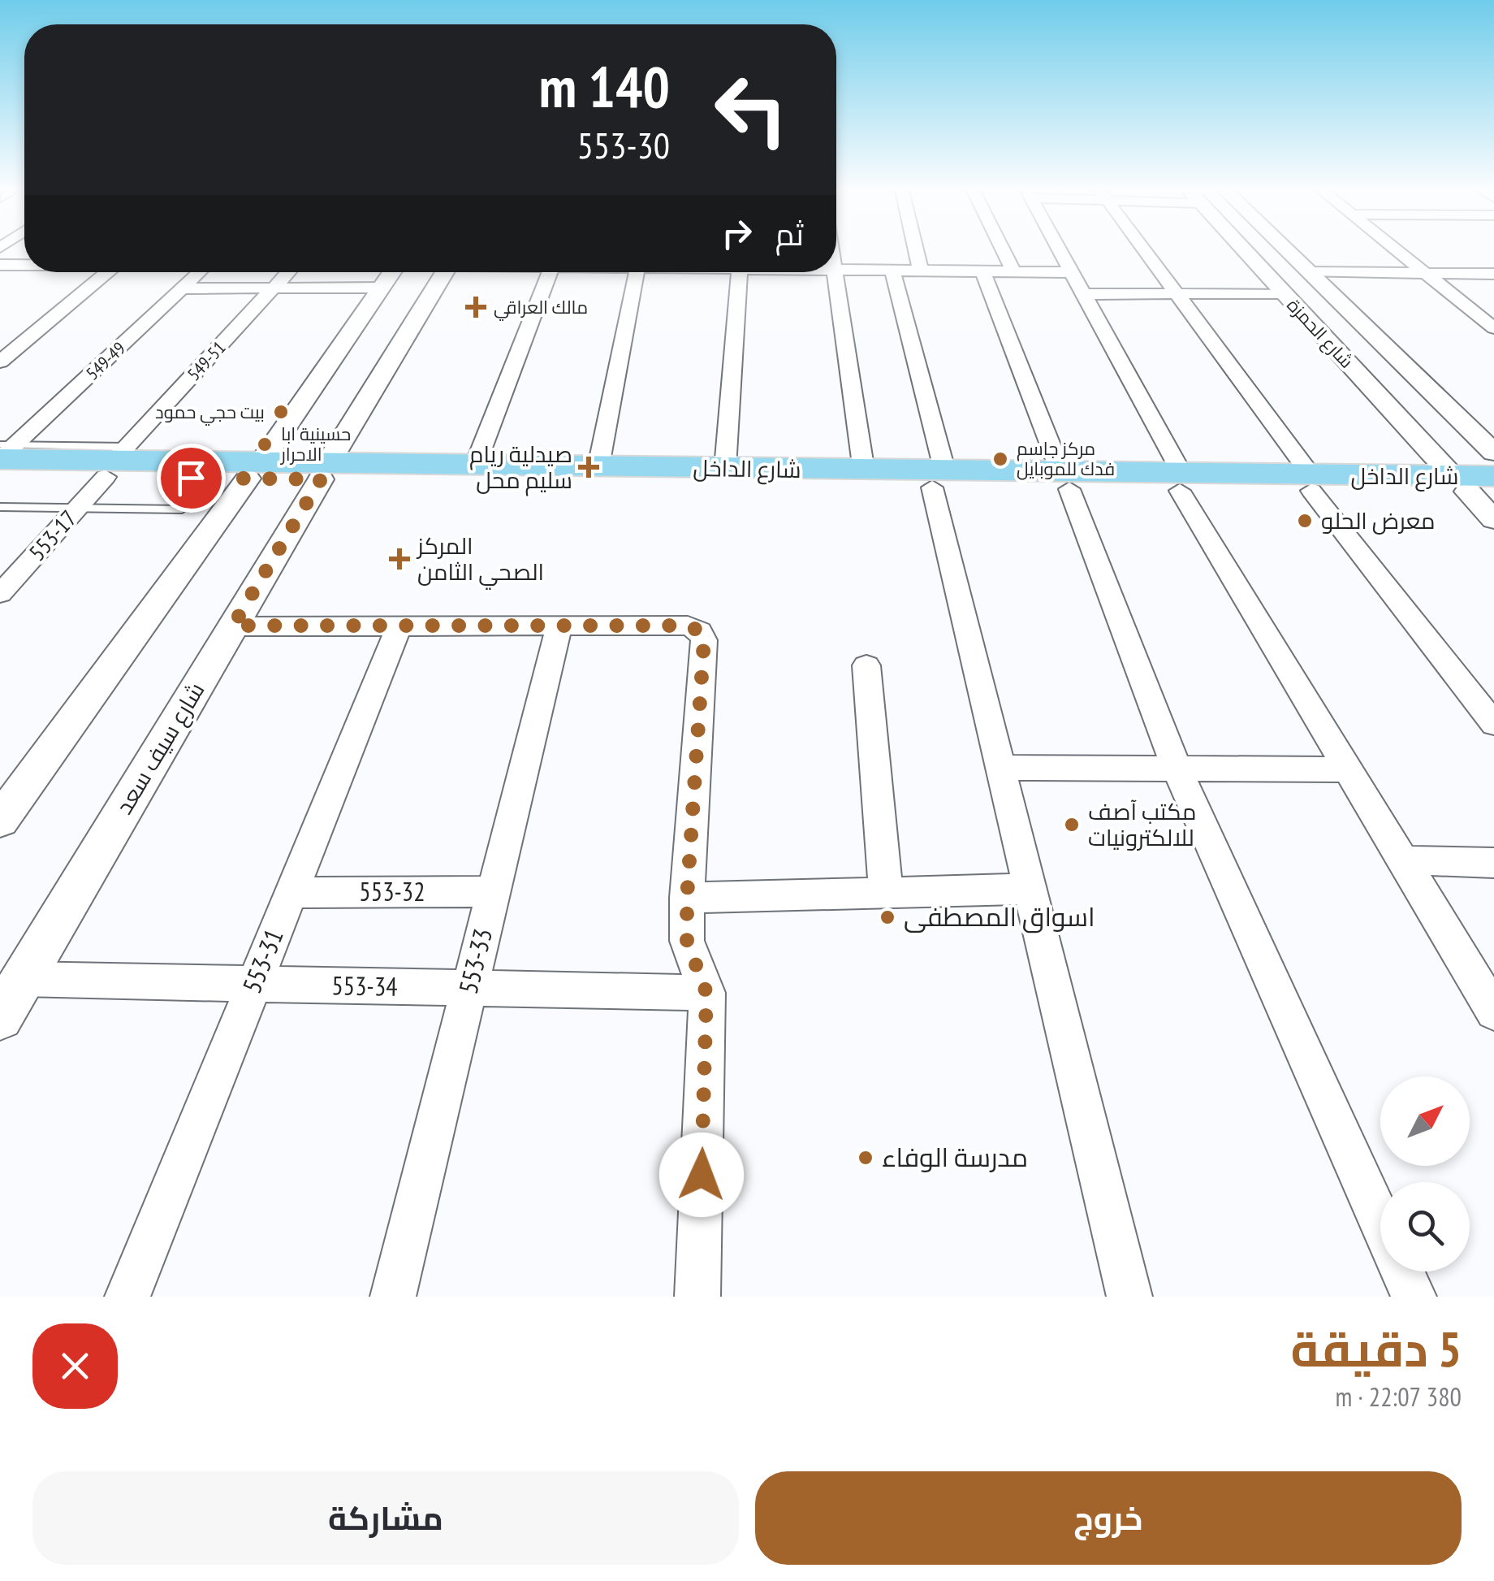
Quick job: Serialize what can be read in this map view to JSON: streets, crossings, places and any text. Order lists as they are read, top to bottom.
{
  "streets": {
    "main road": ["شارع الداخل"],
    "street": [
      "شارع الحمزة",
      "549-49",
      "549-51",
      "553-17",
      "شارع سيف سعد",
      "553-32",
      "553-31",
      "553-33",
      "553-34"
    ]
  },
  "crossings": [
    ["شارع الحمزة", "شارع الداخل"],
    ["549-49", "شارع الداخل"],
    ["549-51", "شارع الداخل"],
    ["549-51", "553-17"],
    ["شارع الداخل", "553-17"],
    ["شارع الداخل", "شارع سيف سعد"],
    ["شارع سيف سعد", "553-34"],
    ["553-32", "553-31"],
    ["553-32", "553-33"],
    ["553-31", "553-34"],
    ["553-33", "553-34"]
  ],
  "places": {
    "health": ["مالك العراقي", "صيدلية ريام سليم محل", "المركز الصحي الثامن"],
    "other": [
      "بيت حجي حمود",
      "حسينية ابا الاحرار",
      "مركز جاسم فدك للموبايل",
      "معرض الحلو",
      "مكتب آصف للالكترونيات",
      "اسواق المصطفى",
      "مدرسة الوفاء"
    ]
  },
  "north": "top right",
  "page": {
    "turn": ["140 m", "553-30"],
    "then": "ثم",
    "heading": ["5 دقيقة", "380 m · 22:07"],
    "buttons": ["خروج", "مشاركة"]
  }
}
